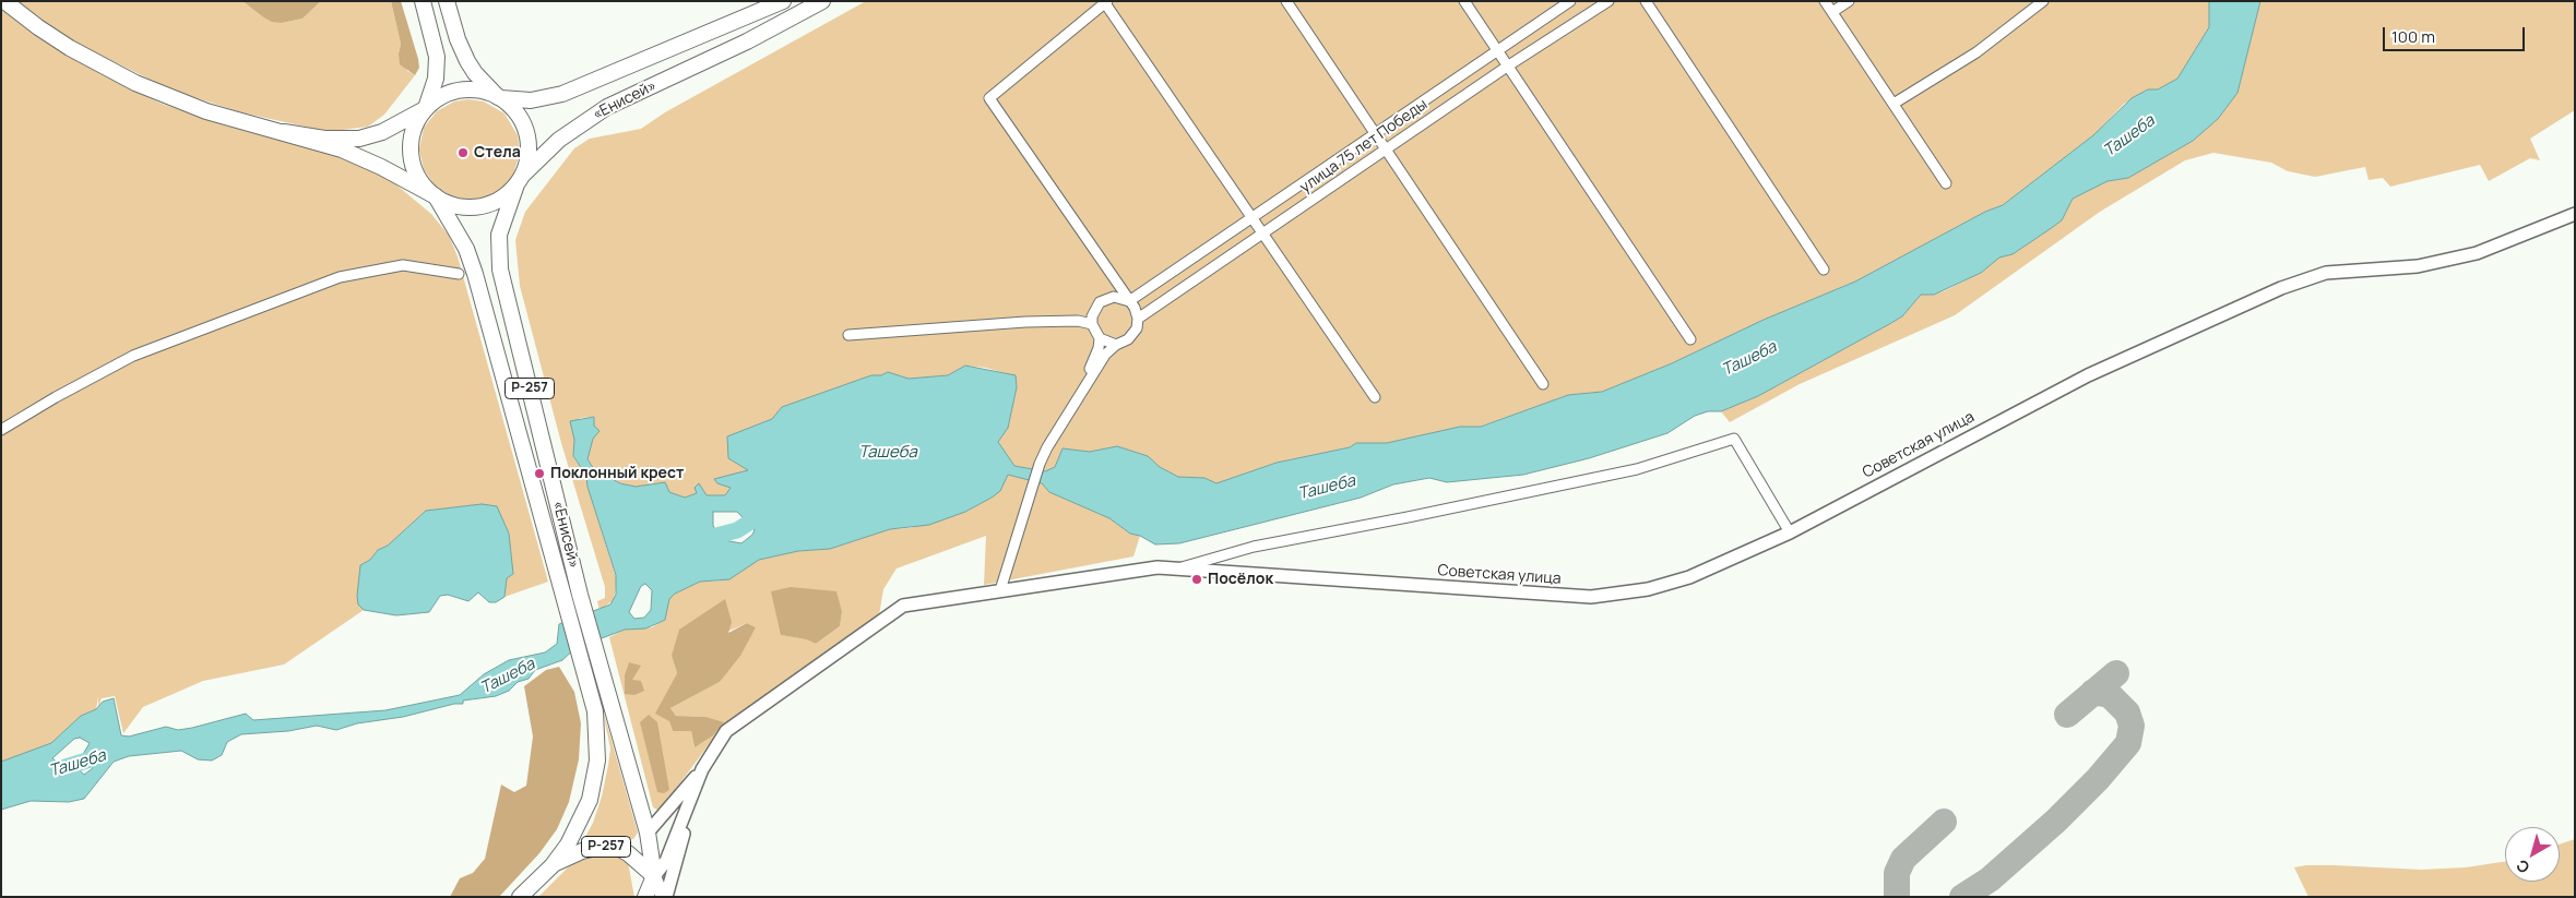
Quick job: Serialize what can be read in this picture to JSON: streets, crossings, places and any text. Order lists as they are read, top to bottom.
{
  "streets": {
    "main road": ["«Енисей»", "Р-257"],
    "street": ["улица 75 лет Победы", "Советская улица"]
  },
  "water": ["Ташеба"],
  "places": ["Стела", "Поклонный крест", "Посёлок"],
  "scale_bar": "100 m",
  "north": "bottom left"
}
